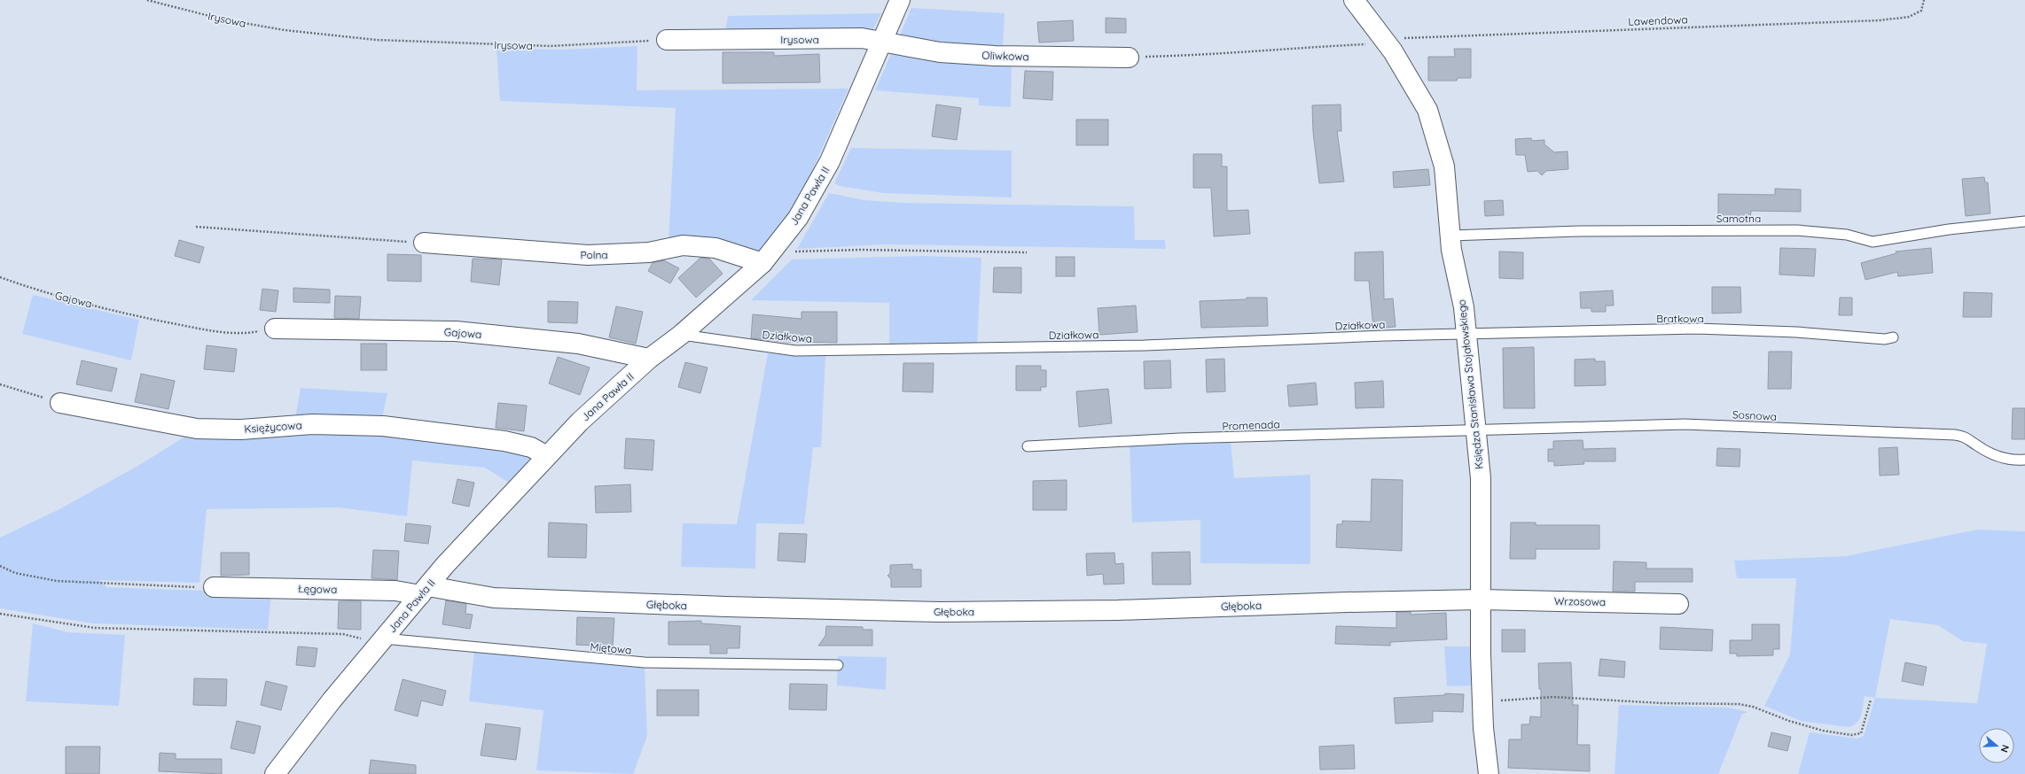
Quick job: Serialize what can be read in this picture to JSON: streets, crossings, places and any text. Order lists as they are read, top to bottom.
{
  "streets": {
    "street": [
      "Irysowa",
      "Oliwkowa",
      "Jana Pawła II",
      "Polna",
      "Gajowa",
      "Księdza Stanisława Stojałowskiego",
      "Księżycowa",
      "Łęgowa",
      "Wrzosowa",
      "Głęboka"
    ],
    "lane": [
      "Samotna",
      "Bratkowa",
      "Działkowa",
      "Sosnowa",
      "Promenada",
      "Miętowa"
    ],
    "path": ["Lawendowa"]
  },
  "crossings": [
    ["Irysowa", "Oliwkowa"],
    ["Irysowa", "Jana Pawła II"],
    ["Lawendowa", "Oliwkowa"],
    ["Lawendowa", "Księdza Stanisława Stojałowskiego"],
    ["Oliwkowa", "Jana Pawła II"],
    ["Jana Pawła II", "Polna"],
    ["Jana Pawła II", "Gajowa"],
    ["Jana Pawła II", "Działkowa"],
    ["Jana Pawła II", "Księżycowa"],
    ["Jana Pawła II", "Łęgowa"],
    ["Jana Pawła II", "Głęboka"],
    ["Jana Pawła II", "Miętowa"],
    ["Samotna", "Księdza Stanisława Stojałowskiego"],
    ["Bratkowa", "Działkowa"],
    ["Bratkowa", "Księdza Stanisława Stojałowskiego"],
    ["Działkowa", "Księdza Stanisława Stojałowskiego"],
    ["Księdza Stanisława Stojałowskiego", "Sosnowa"],
    ["Księdza Stanisława Stojałowskiego", "Promenada"],
    ["Księdza Stanisława Stojałowskiego", "Wrzosowa"],
    ["Księdza Stanisława Stojałowskiego", "Głęboka"],
    ["Sosnowa", "Promenada"],
    ["Łęgowa", "Głęboka"],
    ["Wrzosowa", "Głęboka"]
  ],
  "north": "right"
}
